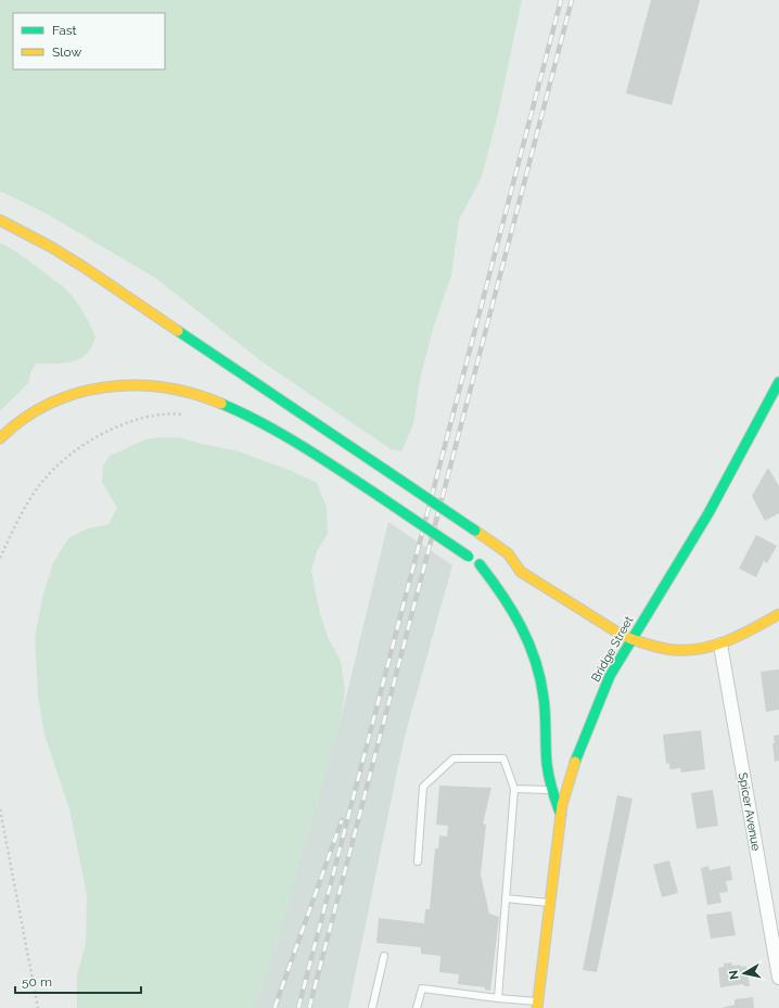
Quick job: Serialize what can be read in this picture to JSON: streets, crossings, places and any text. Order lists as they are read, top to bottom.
{
  "streets": {
    "main road": ["Bridge Street"],
    "street": ["Spicer Avenue"]
  },
  "legend": ["Fast", "Slow"],
  "scale_bar": "50 m",
  "north": "left"
}
